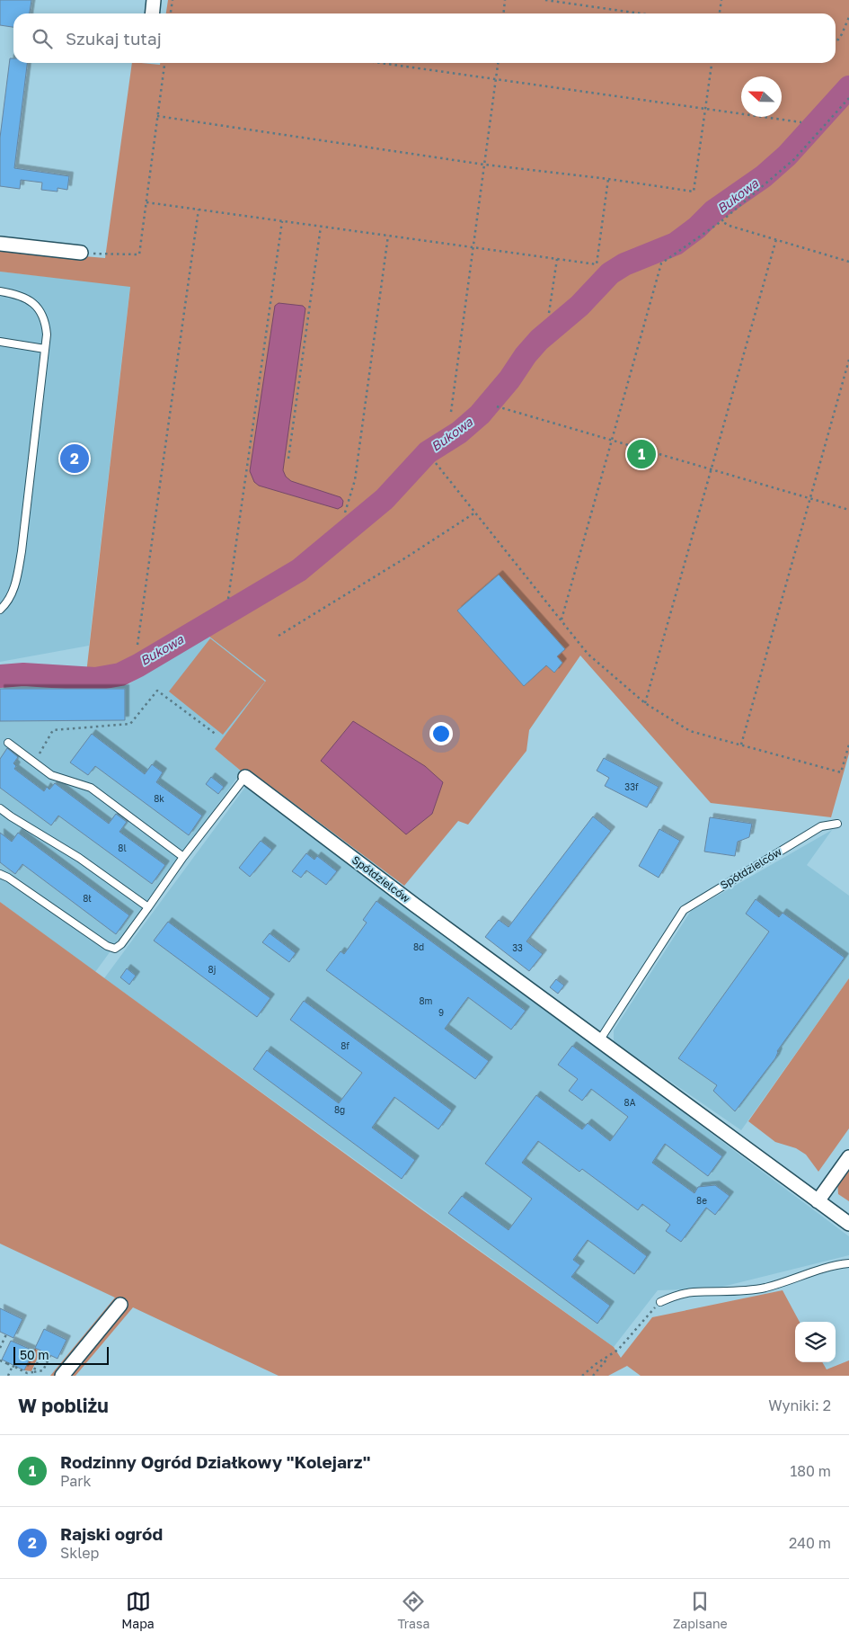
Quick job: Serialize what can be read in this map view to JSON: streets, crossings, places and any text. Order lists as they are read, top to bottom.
{
  "streets": {
    "street": ["Spółdzielców"]
  },
  "water": ["Bukowa"],
  "house_numbers": [
    "33f",
    "8k",
    "8l",
    "8ł",
    "8d",
    "33",
    "8j",
    "8m",
    "9",
    "8f",
    "8A",
    "8g",
    "8e"
  ],
  "scale_bar": "50 m",
  "north": "left",
  "page": {
    "search": "Szukaj tutaj",
    "pins": ["1", "2"],
    "scale": "50 m",
    "heading": ["W pobliżu", "Wyniki: 2"],
    "list": [
      {
        "mark": "1",
        "name": "Rodzinny Ogród Działkowy \"Kolejarz\"",
        "note": "Park",
        "value": "180 m"
      },
      {
        "mark": "2",
        "name": "Rajski ogród",
        "note": "Sklep",
        "value": "240 m"
      }
    ],
    "nav": ["Mapa", "Trasa", "Zapisane"]
  }
}
